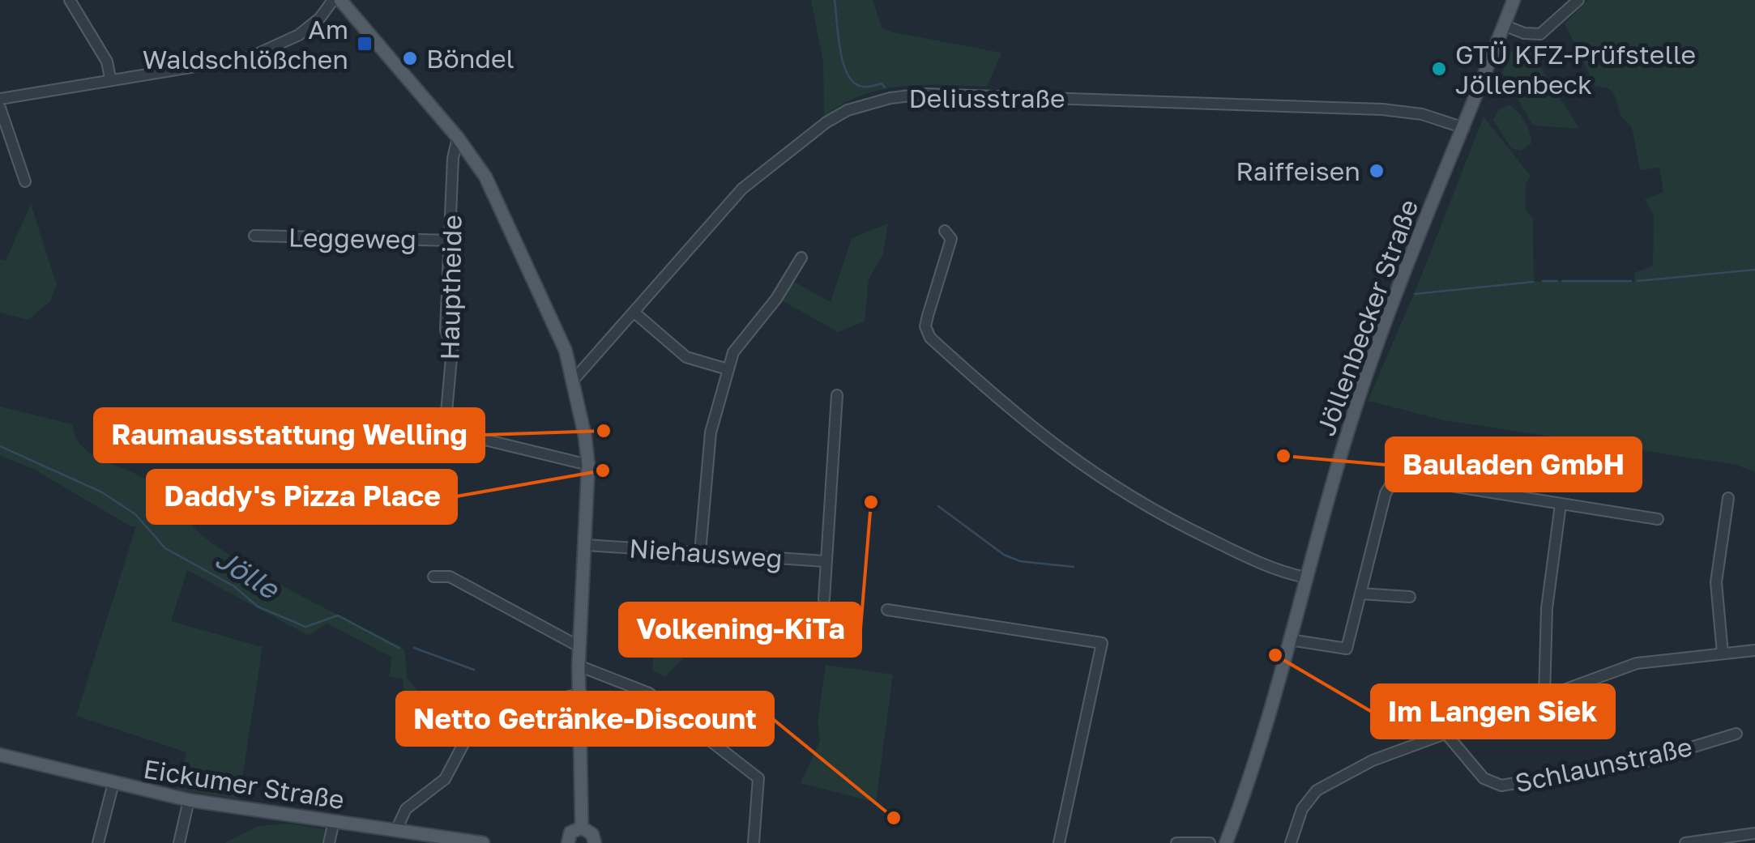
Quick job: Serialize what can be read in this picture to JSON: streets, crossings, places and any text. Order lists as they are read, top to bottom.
{
  "streets": {
    "main road": ["Jöllenbecker Straße", "Eickumer Straße"],
    "street": [
      "Deliusstraße",
      "Leggeweg",
      "Hauptheide",
      "Niehausweg",
      "Schlaunstraße"
    ]
  },
  "crossings": [
    ["Deliusstraße", "Jöllenbecker Straße"],
    ["Leggeweg", "Hauptheide"]
  ],
  "water": ["Jölle"],
  "places": {
    "transit": ["Am Waldschlößchen"],
    "other": [
      "Böndel",
      "GTÜ KFZ-Prüfstelle Jöllenbeck",
      "Raiffeisen",
      "Raumausstattung Welling",
      "Bauladen GmbH",
      "Daddy's Pizza Place",
      "Volkening-KiTa",
      "Im Langen Siek",
      "Netto Getränke-Discount"
    ]
  }
}
